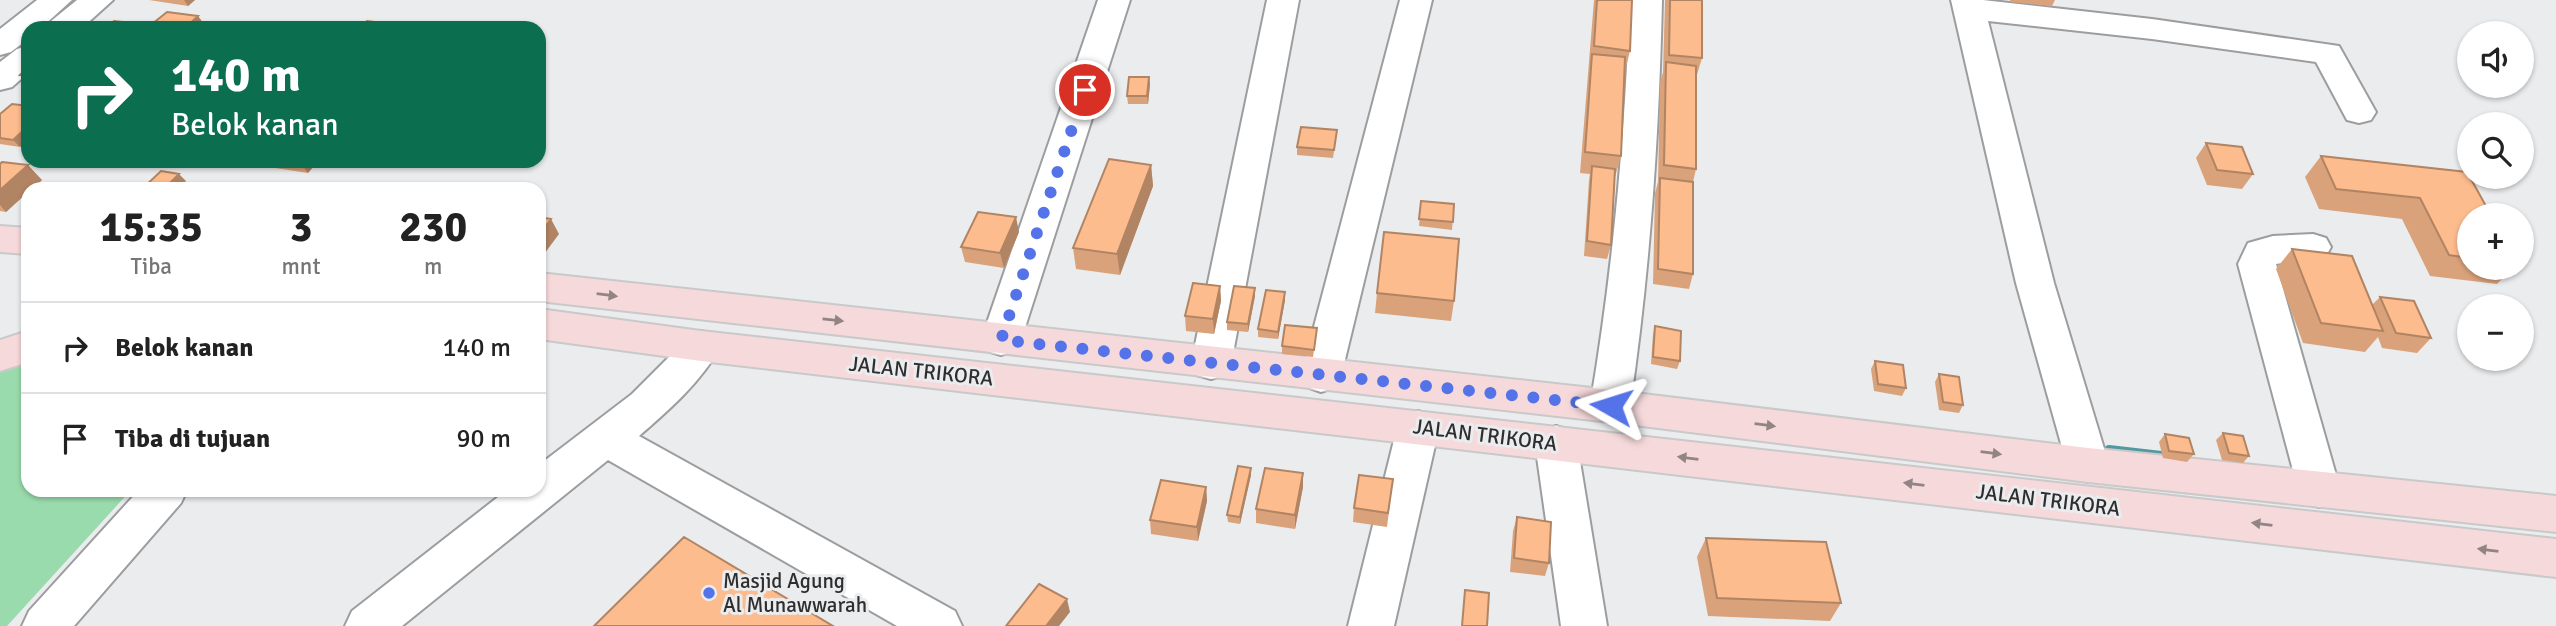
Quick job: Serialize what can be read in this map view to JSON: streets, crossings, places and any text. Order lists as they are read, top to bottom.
{
  "streets": {
    "main road": ["JALAN TRIKORA"]
  },
  "places": ["Masjid Agung Al Munawwarah"],
  "page": {
    "map_buttons": ["+", "−"],
    "turn": ["140 m", "Belok kanan"],
    "eta": [
      "15:35",
      "Tiba",
      "3",
      "mnt",
      "230",
      "m"
    ],
    "list": [
      {
        "name": "Belok kanan",
        "value": "140 m"
      },
      {
        "name": "Tiba di tujuan",
        "value": "90 m"
      }
    ]
  }
}
